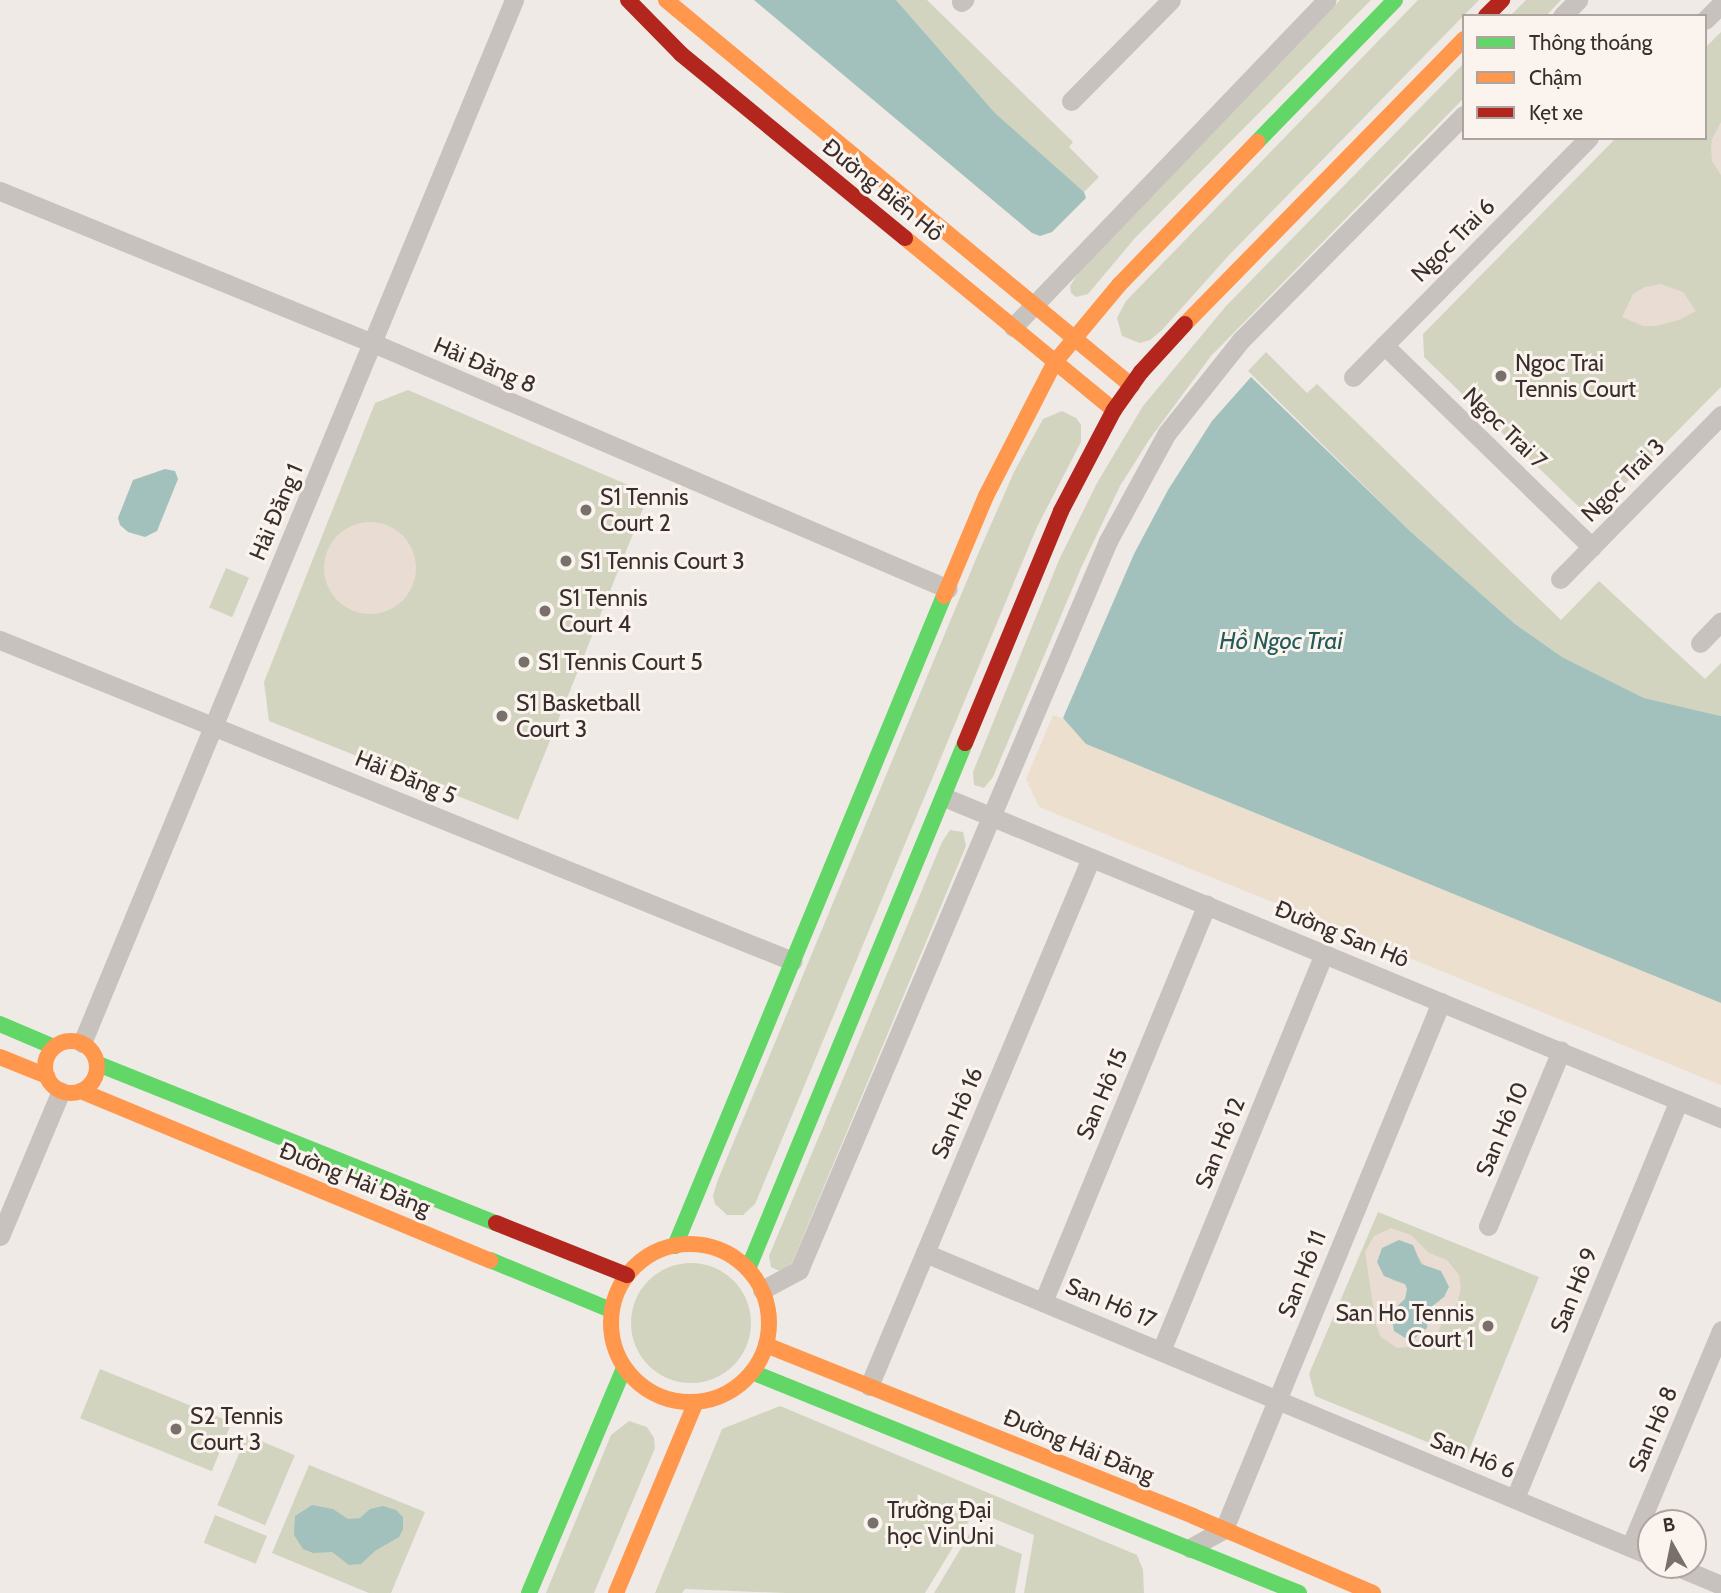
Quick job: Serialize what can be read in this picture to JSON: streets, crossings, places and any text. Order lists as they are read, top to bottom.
{
  "streets": {
    "street": [
      "Đường Biển Hồ",
      "Ngọc Trai 6",
      "Hải Đăng 8",
      "Ngọc Trai 7",
      "Ngọc Trai 3",
      "Hải Đăng 1",
      "Hải Đăng 5",
      "Đường San Hô",
      "San Hô 15",
      "San Hô 16",
      "San Hô 10",
      "San Hô 12",
      "Đường Hải Đăng",
      "San Hô 11",
      "San Hô 9",
      "San Hô 17",
      "San Hô 8",
      "San Hô 6"
    ]
  },
  "crossings": [
    ["Ngọc Trai 6", "Ngọc Trai 7"],
    ["Hải Đăng 8", "Hải Đăng 1"],
    ["Ngọc Trai 7", "Ngọc Trai 3"],
    ["Hải Đăng 1", "Hải Đăng 5"],
    ["Hải Đăng 1", "Đường Hải Đăng"],
    ["Đường San Hô", "San Hô 15"],
    ["Đường San Hô", "San Hô 16"],
    ["Đường San Hô", "San Hô 10"],
    ["Đường San Hô", "San Hô 12"],
    ["Đường San Hô", "San Hô 11"],
    ["Đường San Hô", "San Hô 9"],
    ["San Hô 15", "San Hô 17"],
    ["San Hô 16", "Đường Hải Đăng"],
    ["San Hô 16", "San Hô 17"],
    ["San Hô 12", "San Hô 17"],
    ["Đường Hải Đăng", "San Hô 11"],
    ["San Hô 11", "San Hô 17"],
    ["San Hô 11", "San Hô 6"],
    ["San Hô 9", "San Hô 6"],
    ["San Hô 17", "San Hô 6"],
    ["San Hô 8", "San Hô 6"]
  ],
  "water": ["Hồ Ngọc Trai"],
  "places": [
    "Ngoc Trai Tennis Court",
    "S1 Tennis Court 2",
    "S1 Tennis Court 3",
    "S1 Tennis Court 4",
    "S1 Tennis Court 5",
    "S1 Basketball Court 3",
    "San Ho Tennis Court 1",
    "S2 Tennis Court 3",
    "Trường Đại học VinUni"
  ],
  "legend": ["Thông thoáng", "Chậm", "Kẹt xe"],
  "north": "top"
}
